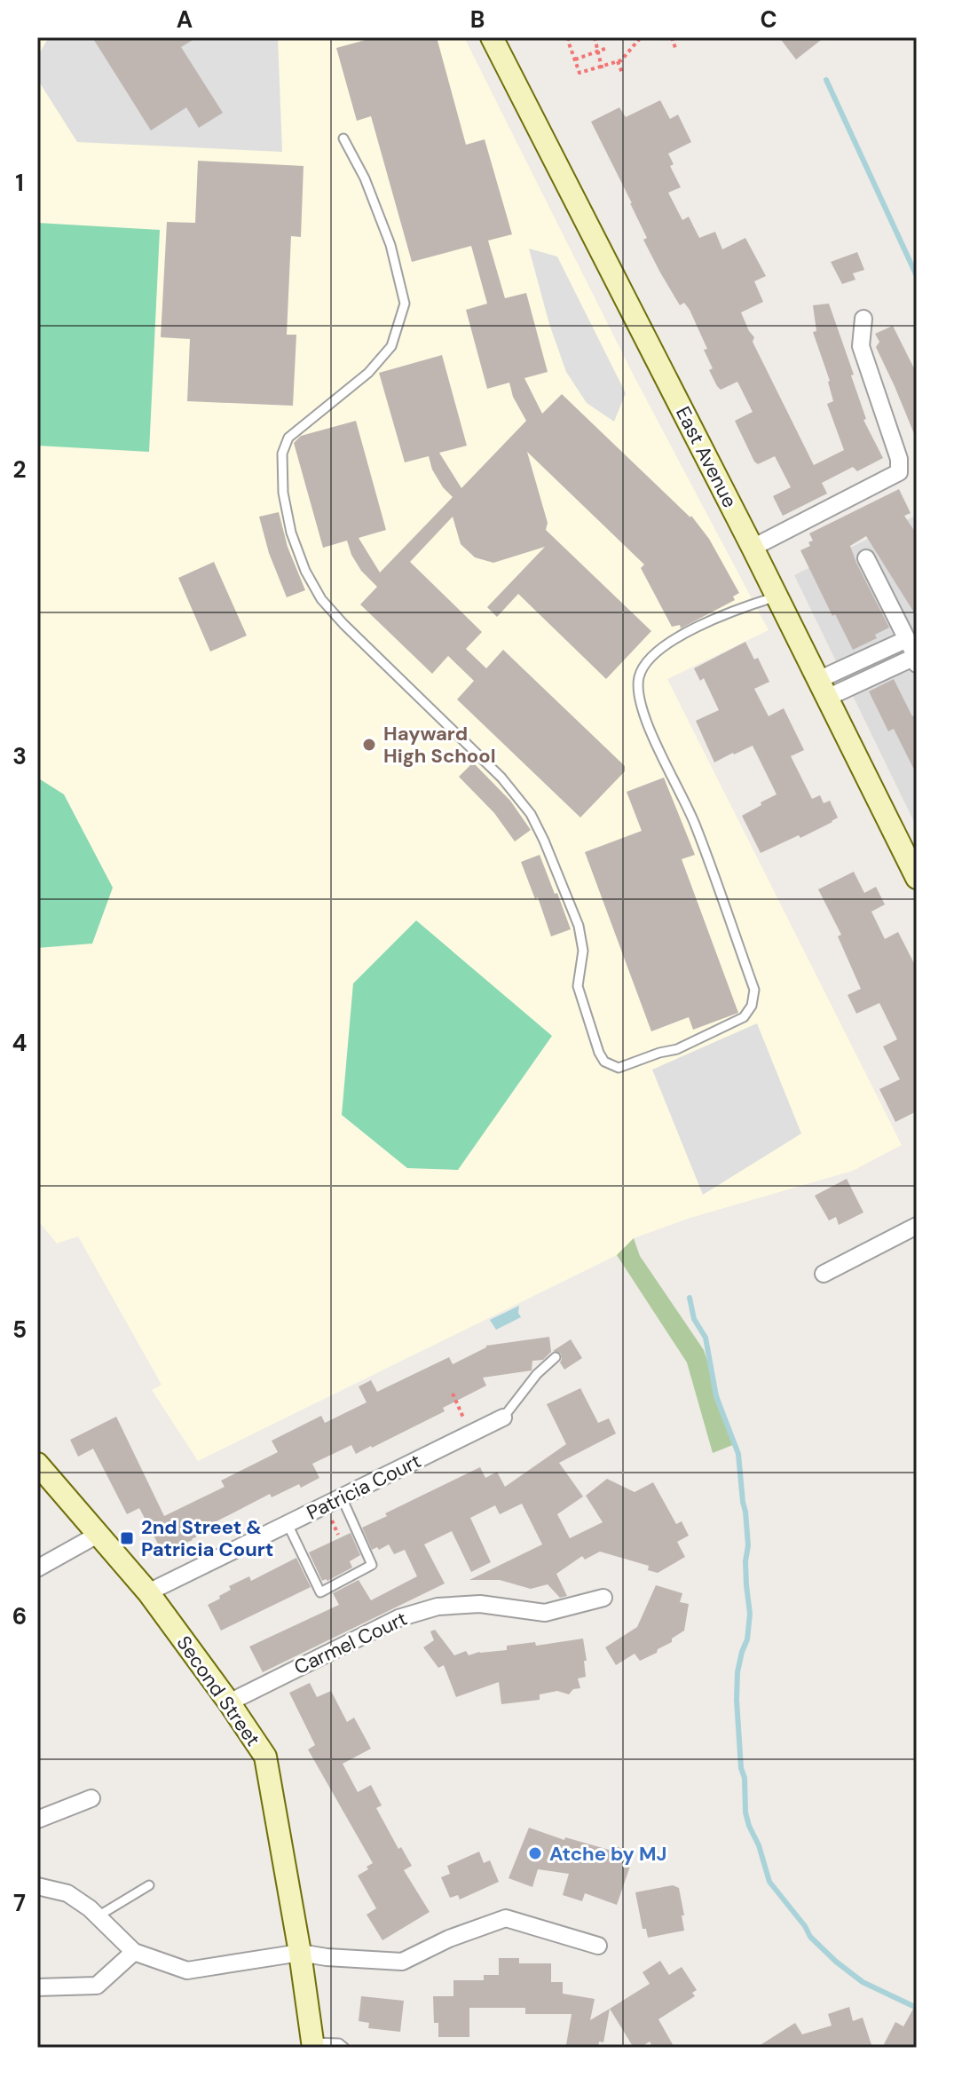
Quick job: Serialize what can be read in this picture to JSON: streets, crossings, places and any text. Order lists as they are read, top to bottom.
{
  "streets": {
    "street": [
      "East Avenue",
      "Patricia Court",
      "Carmel Court",
      "Second Street"
    ]
  },
  "crossings": [
    ["Patricia Court", "Second Street"],
    ["Carmel Court", "Second Street"]
  ],
  "places": {
    "other": ["Hayward High School", "Atche by MJ"],
    "transit": ["2nd Street & Patricia Court"]
  },
  "grid": {
    "columns": ["A", "B", "C"],
    "rows": [
      "1",
      "2",
      "3",
      "4",
      "5",
      "6",
      "7"
    ]
  }
}
